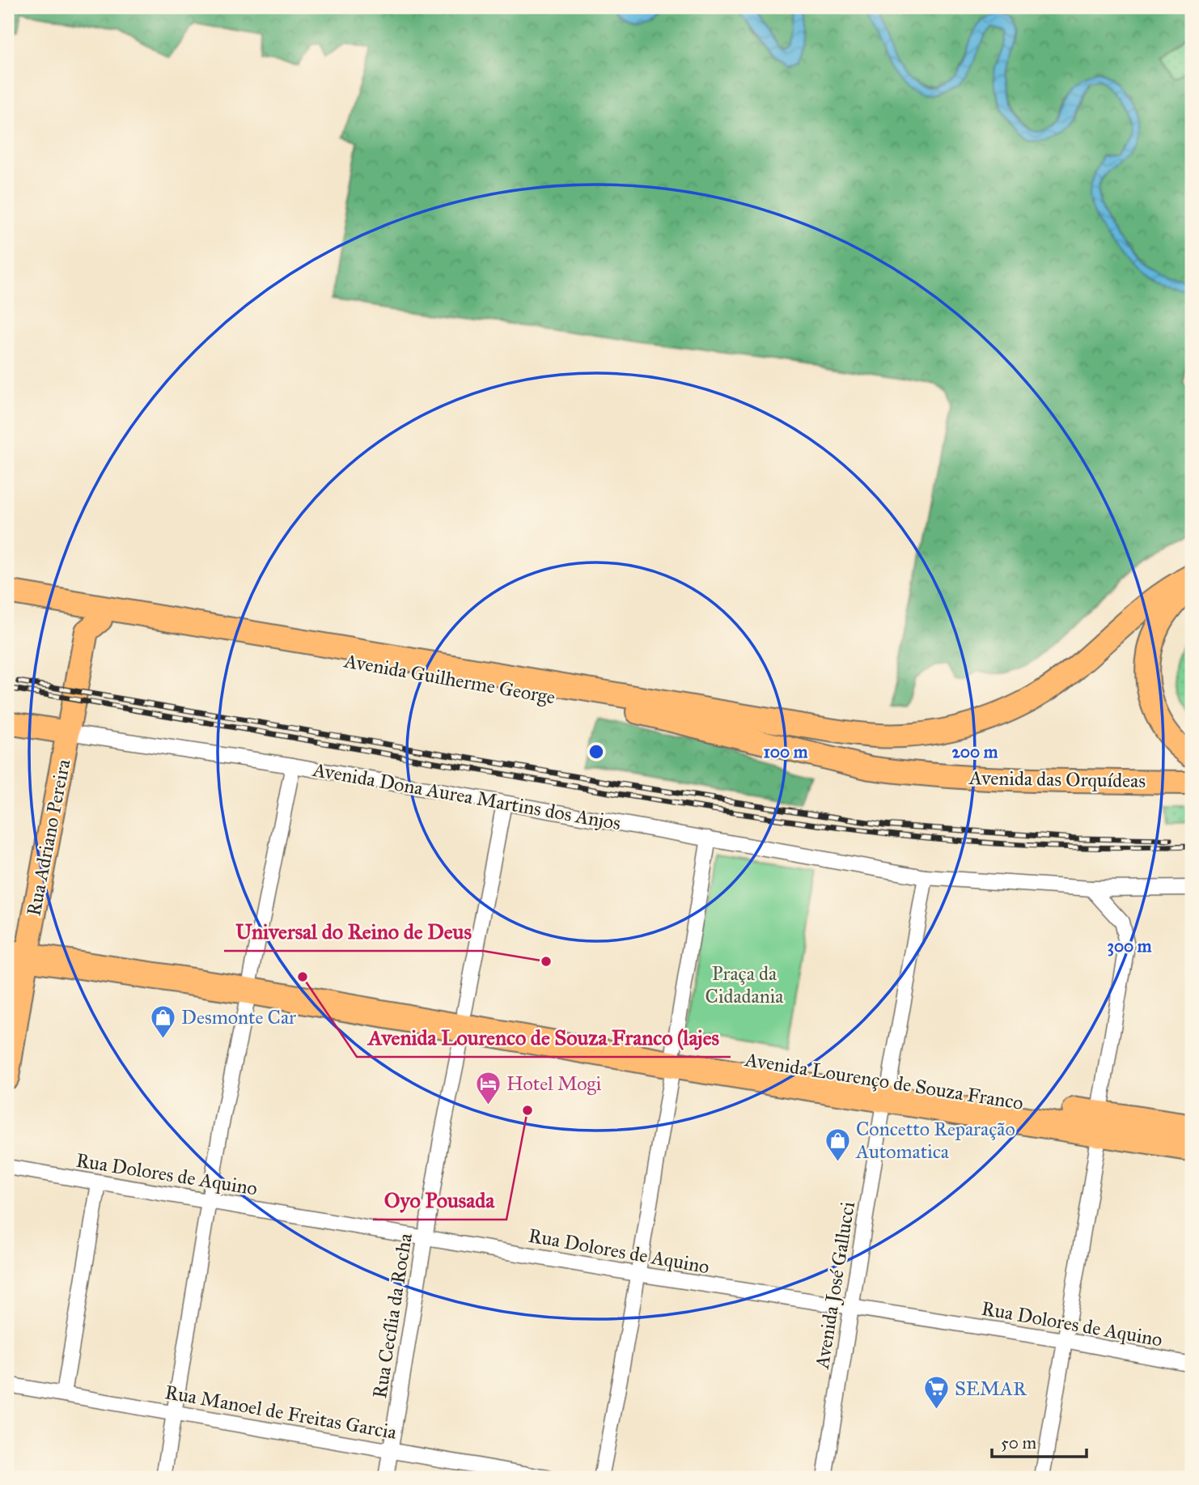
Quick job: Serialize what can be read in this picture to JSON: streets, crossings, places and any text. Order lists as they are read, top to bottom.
{
  "streets": {
    "highway": ["Avenida Lourenço de Souza Franco"],
    "main road": [
      "Avenida Guilherme George",
      "Avenida das Orquídeas",
      "Avenida Dona Aurea Martins dos Anjos",
      "Rua Adriano Pereira"
    ],
    "street": [
      "Rua Dolores de Aquino",
      "Avenida José Gallucci",
      "Rua Cecília da Rocha",
      "Rua Manoel de Freitas Garcia"
    ]
  },
  "crossings": [
    ["Avenida Guilherme George", "Avenida das Orquídeas"],
    ["Avenida Guilherme George", "Rua Adriano Pereira"],
    ["Avenida Dona Aurea Martins dos Anjos", "Rua Adriano Pereira"],
    ["Avenida Dona Aurea Martins dos Anjos", "Avenida José Gallucci"],
    ["Avenida Dona Aurea Martins dos Anjos", "Rua Cecília da Rocha"],
    ["Rua Adriano Pereira", "Avenida Lourenço de Souza Franco"],
    ["Avenida Lourenço de Souza Franco", "Avenida José Gallucci"],
    ["Avenida Lourenço de Souza Franco", "Rua Cecília da Rocha"],
    ["Rua Dolores de Aquino", "Avenida José Gallucci"],
    ["Rua Dolores de Aquino", "Rua Cecília da Rocha"],
    ["Rua Cecília da Rocha", "Rua Manoel de Freitas Garcia"]
  ],
  "parks": ["Praça da Cidadania"],
  "places": {
    "other": ["Universal do Reino de Deus", "Avenida Lourenco de Souza Franco (lajes", "Oyo Pousada"],
    "shop": ["Desmonte Car", "Concetto Reparação Automatica"],
    "hotel": ["Hotel Mogi"],
    "supermarket": ["SEMAR"]
  },
  "scale_bar": "50 m",
  "rings": ["100 m", "200 m", "300 m"]
}
